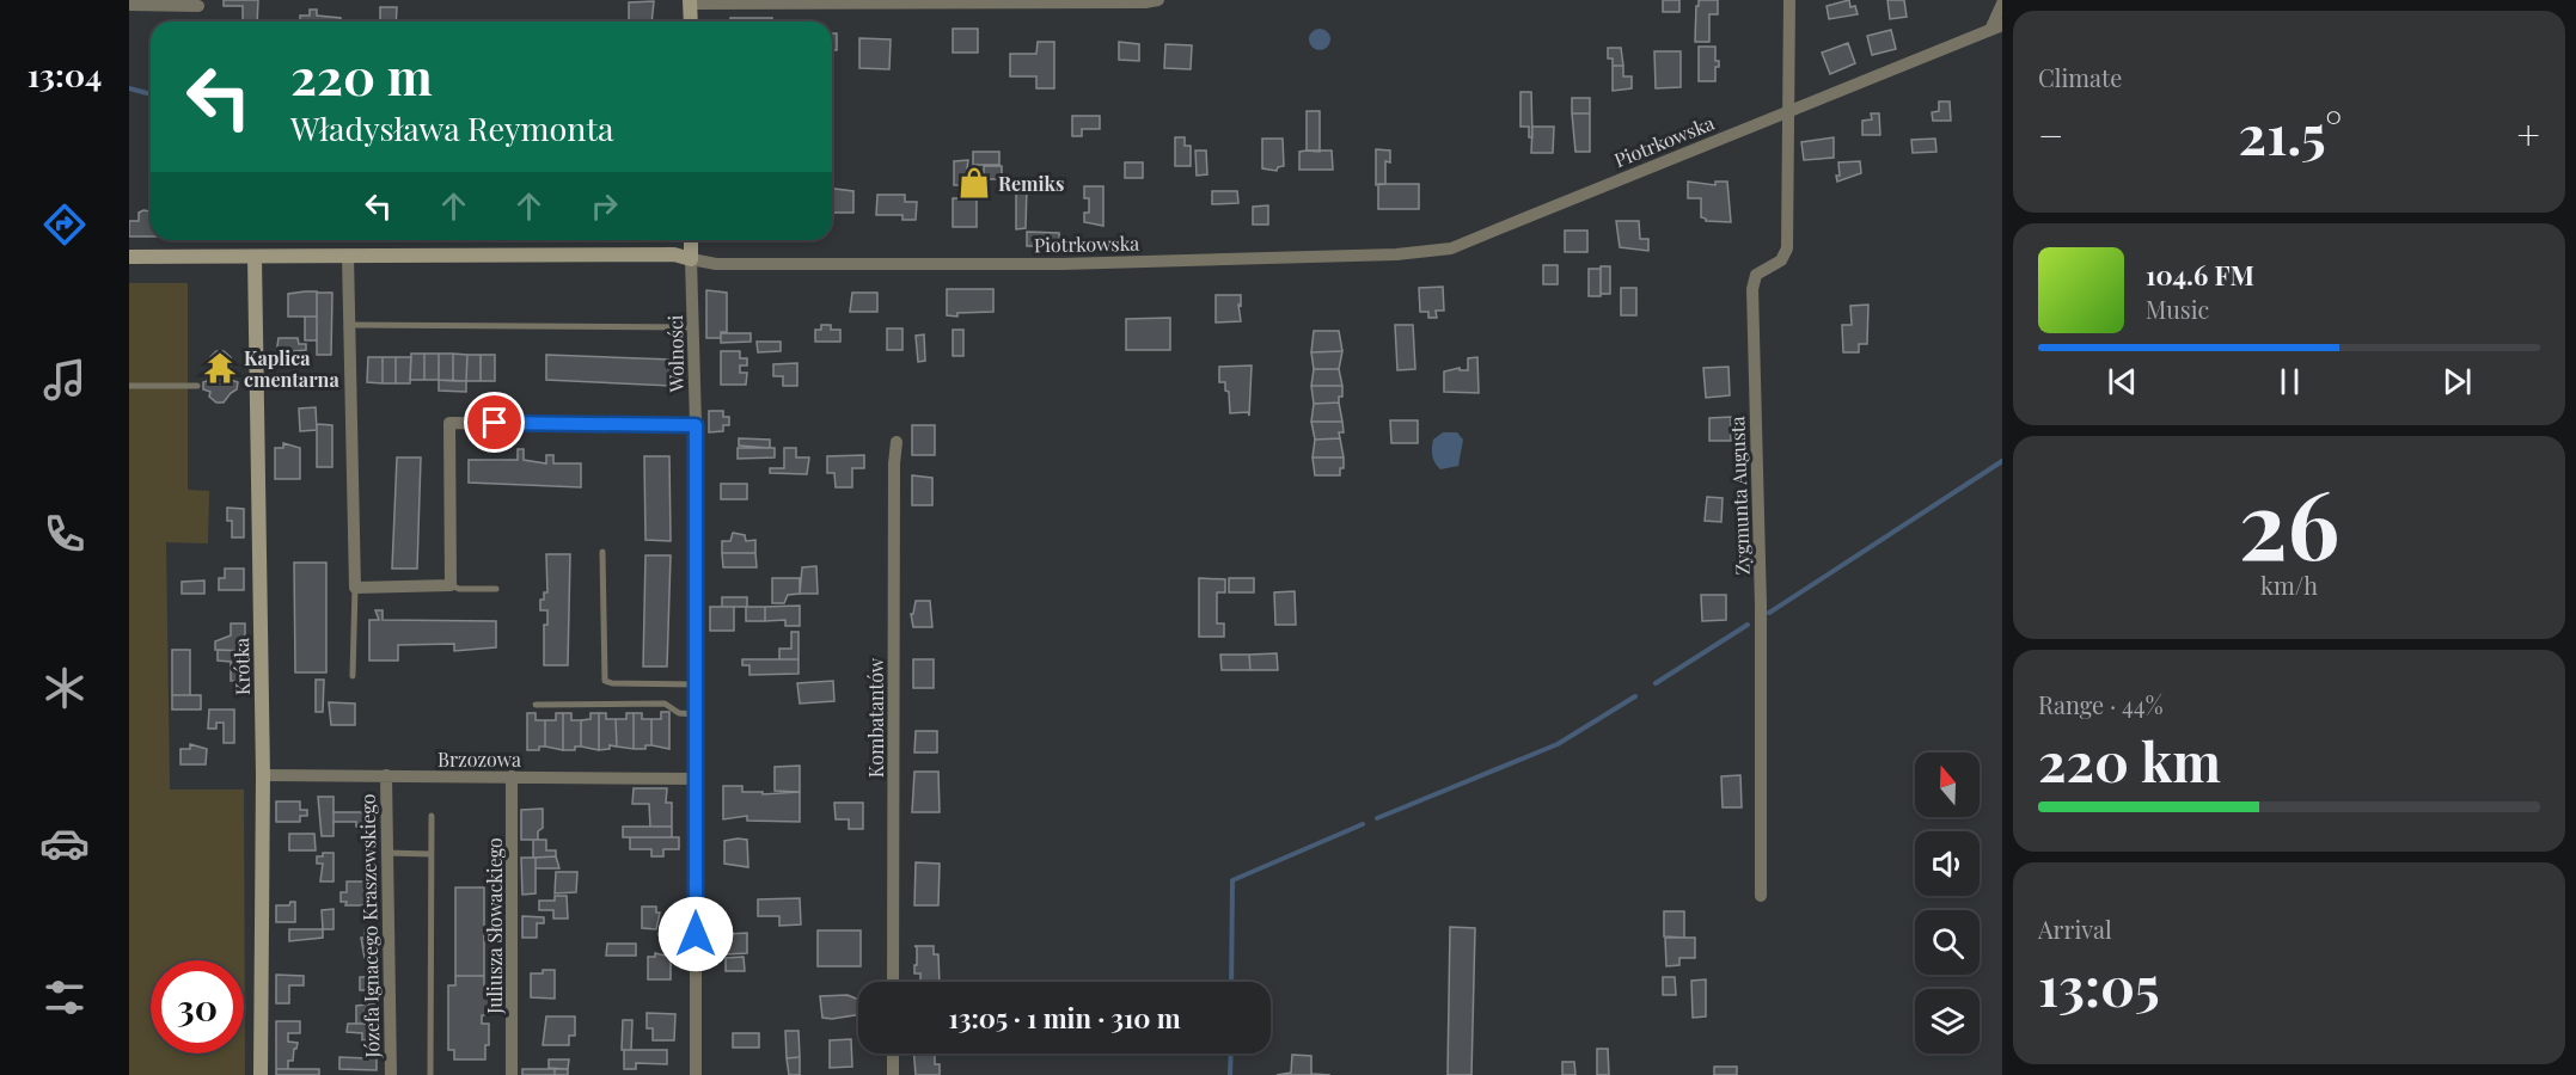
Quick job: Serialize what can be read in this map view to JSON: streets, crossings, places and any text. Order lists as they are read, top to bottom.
{
  "streets": {
    "street": [
      "Piotrkowska",
      "Wolności",
      "Zygmunta Augusta",
      "Krótka",
      "Kombatantów",
      "Brzozowa",
      "Józefa Ignacego Kraszewskiego",
      "Juliusza Słowackiego"
    ]
  },
  "crossings": [
    ["Piotrkowska", "Wolności"],
    ["Piotrkowska", "Zygmunta Augusta"],
    ["Piotrkowska", "Krótka"],
    ["Wolności", "Brzozowa"],
    ["Krótka", "Brzozowa"],
    ["Brzozowa", "Józefa Ignacego Kraszewskiego"],
    ["Brzozowa", "Juliusza Słowackiego"]
  ],
  "places": {
    "shop": ["Remiks"],
    "temple": ["Kaplica cmentarna"]
  },
  "north": "top",
  "page": {
    "tabs": "13:04",
    "tile": [
      "Climate",
      ["26", "km/h"],
      ["Range · 44%", "220 km"],
      ["Arrival", "13:05"]
    ],
    "turn": ["220 m", "Władysława Reymonta"],
    "heat": ["−", "21.5°", "+"],
    "song": ["104.6 FM", "Music"],
    "limit": "30",
    "trip": "13:05 · 1 min · 310 m"
  }
}
